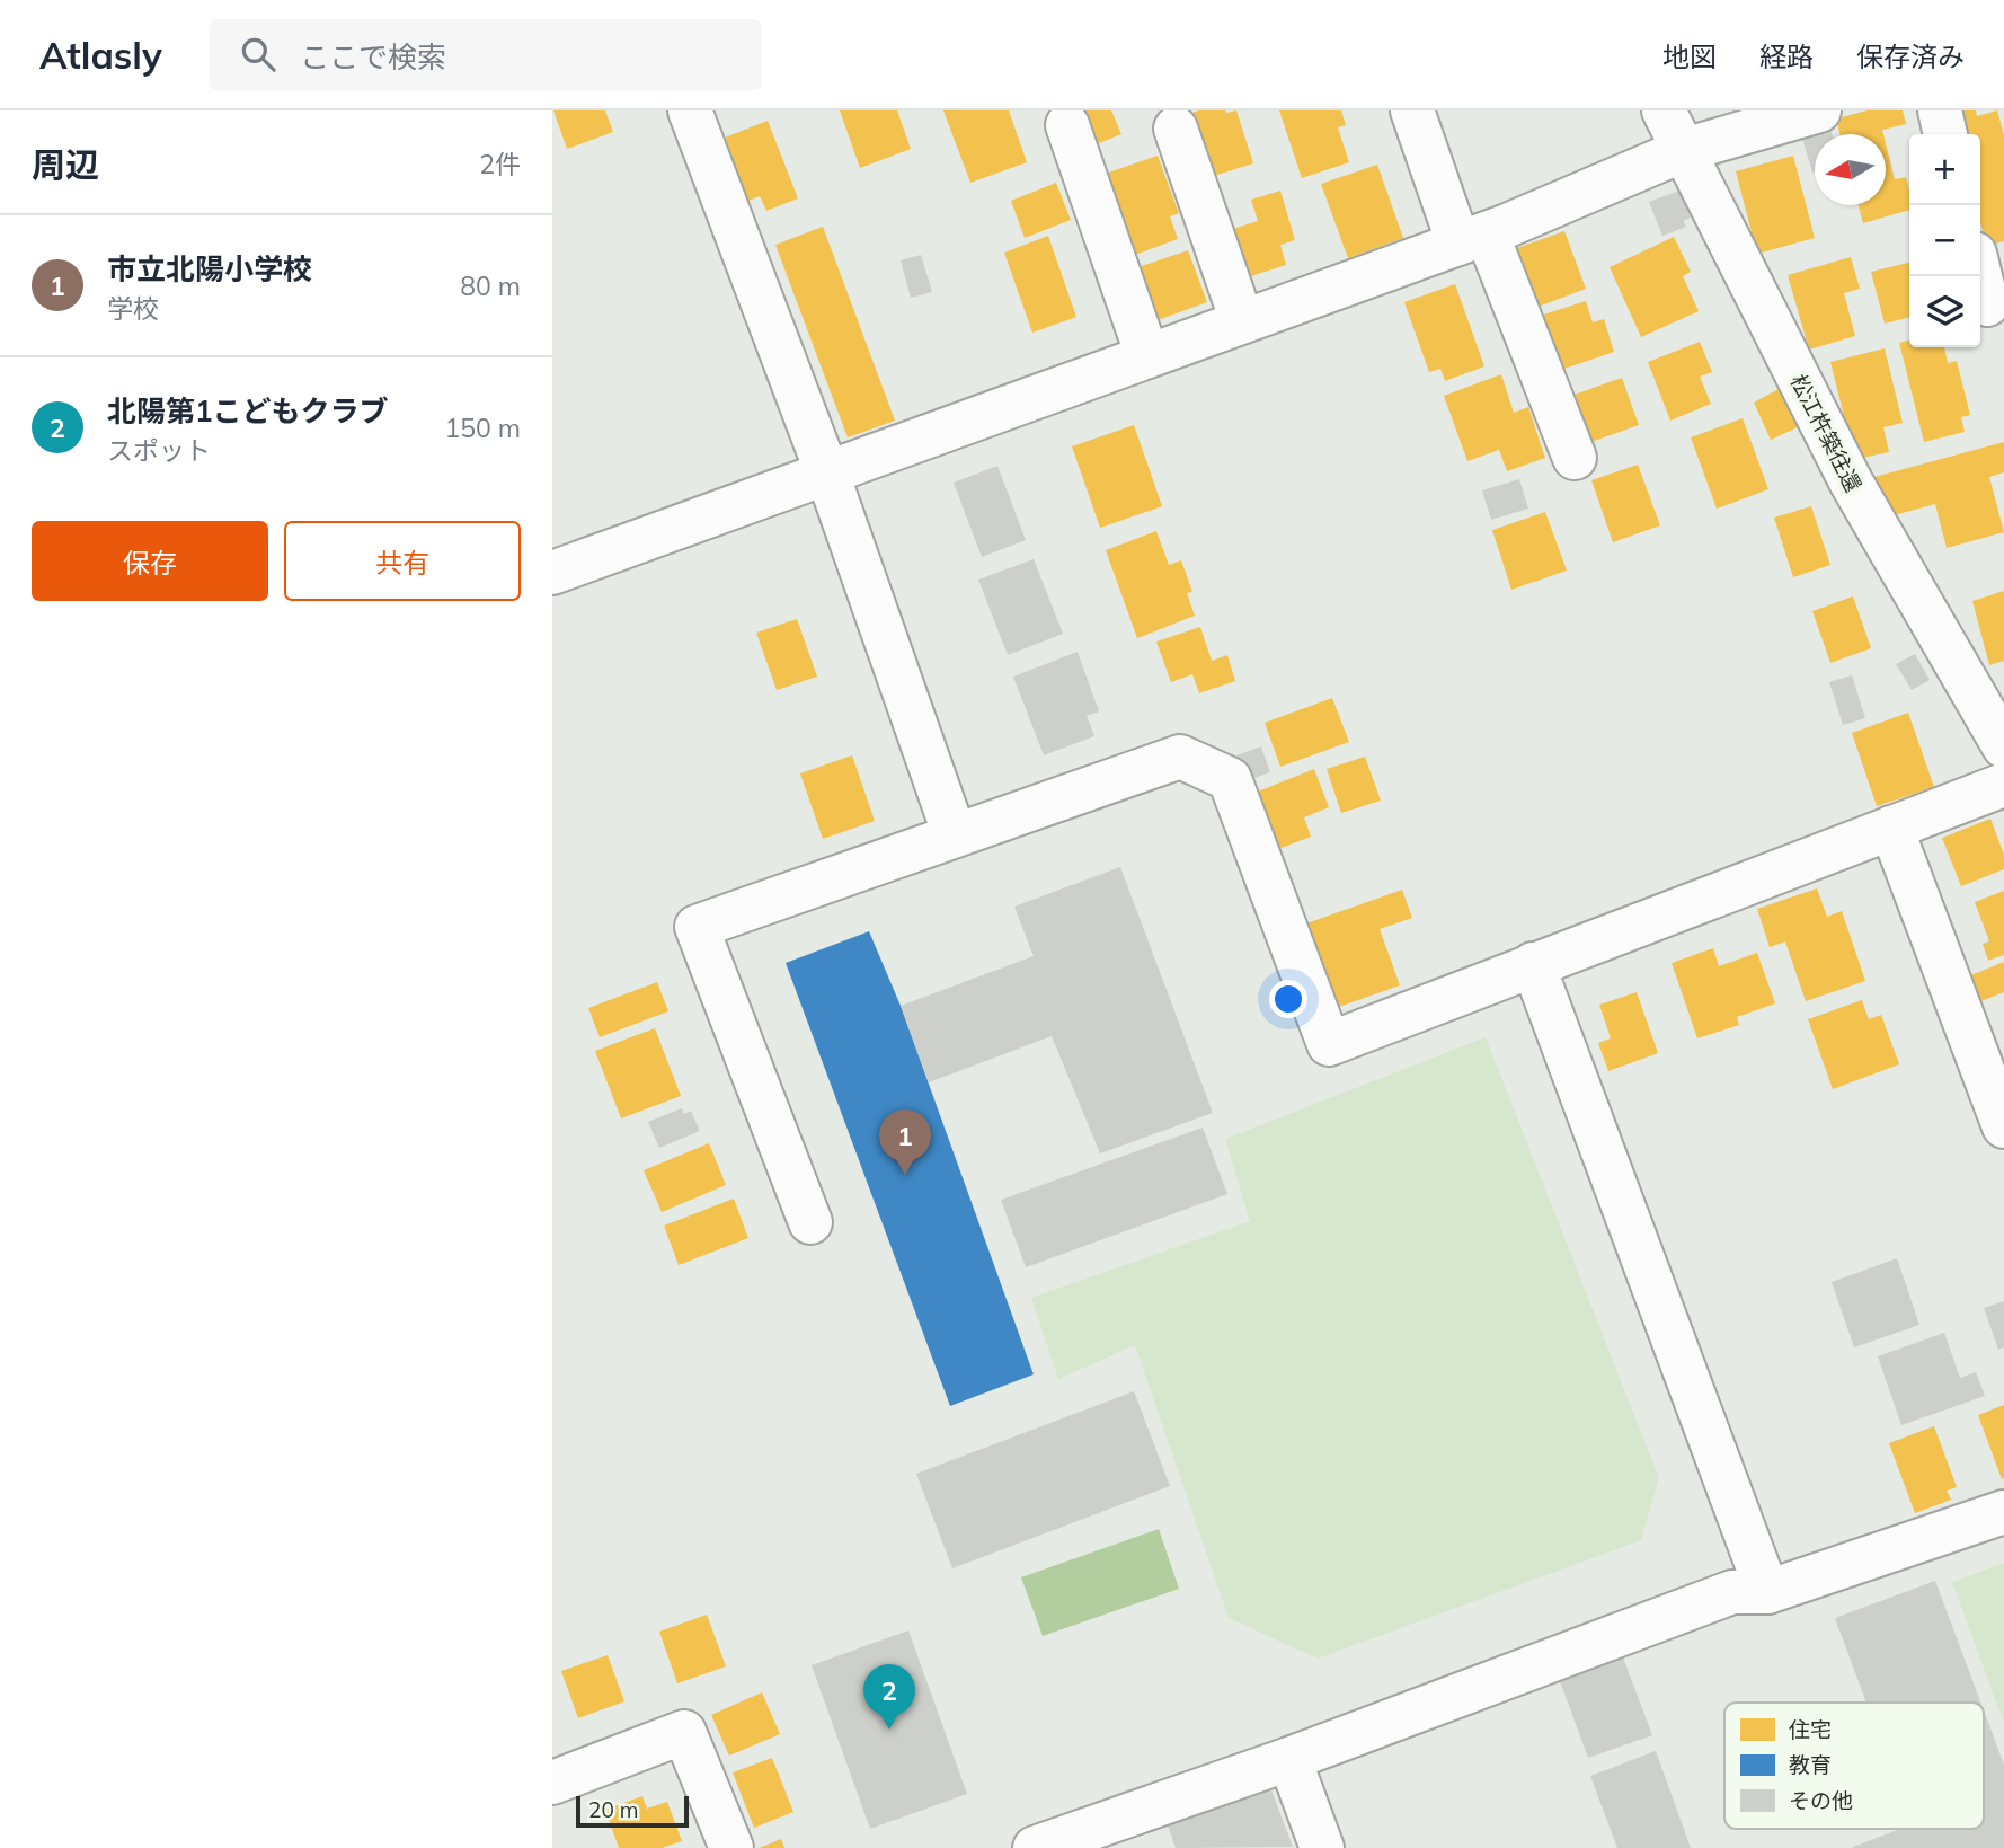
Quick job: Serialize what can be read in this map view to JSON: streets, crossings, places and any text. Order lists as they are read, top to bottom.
{
  "streets": {
    "street": ["松江杵築往還"]
  },
  "legend": ["住宅", "教育", "その他"],
  "scale_bar": "20 m",
  "north": "left",
  "page": {
    "header": "Atlasly",
    "search": "ここで検索",
    "nav": ["地図", "経路", "保存済み"],
    "heading": ["周辺", "2件"],
    "map_buttons": ["+", "−"],
    "list": [
      {
        "mark": "1",
        "name": "市立北陽小学校",
        "note": "学校",
        "value": "80 m"
      },
      {
        "mark": "2",
        "name": "北陽第1こどもクラブ",
        "note": "スポット",
        "value": "150 m"
      }
    ],
    "buttons": ["保存", "共有"],
    "pins": ["1", "2"],
    "scale": "20 m"
  }
}
